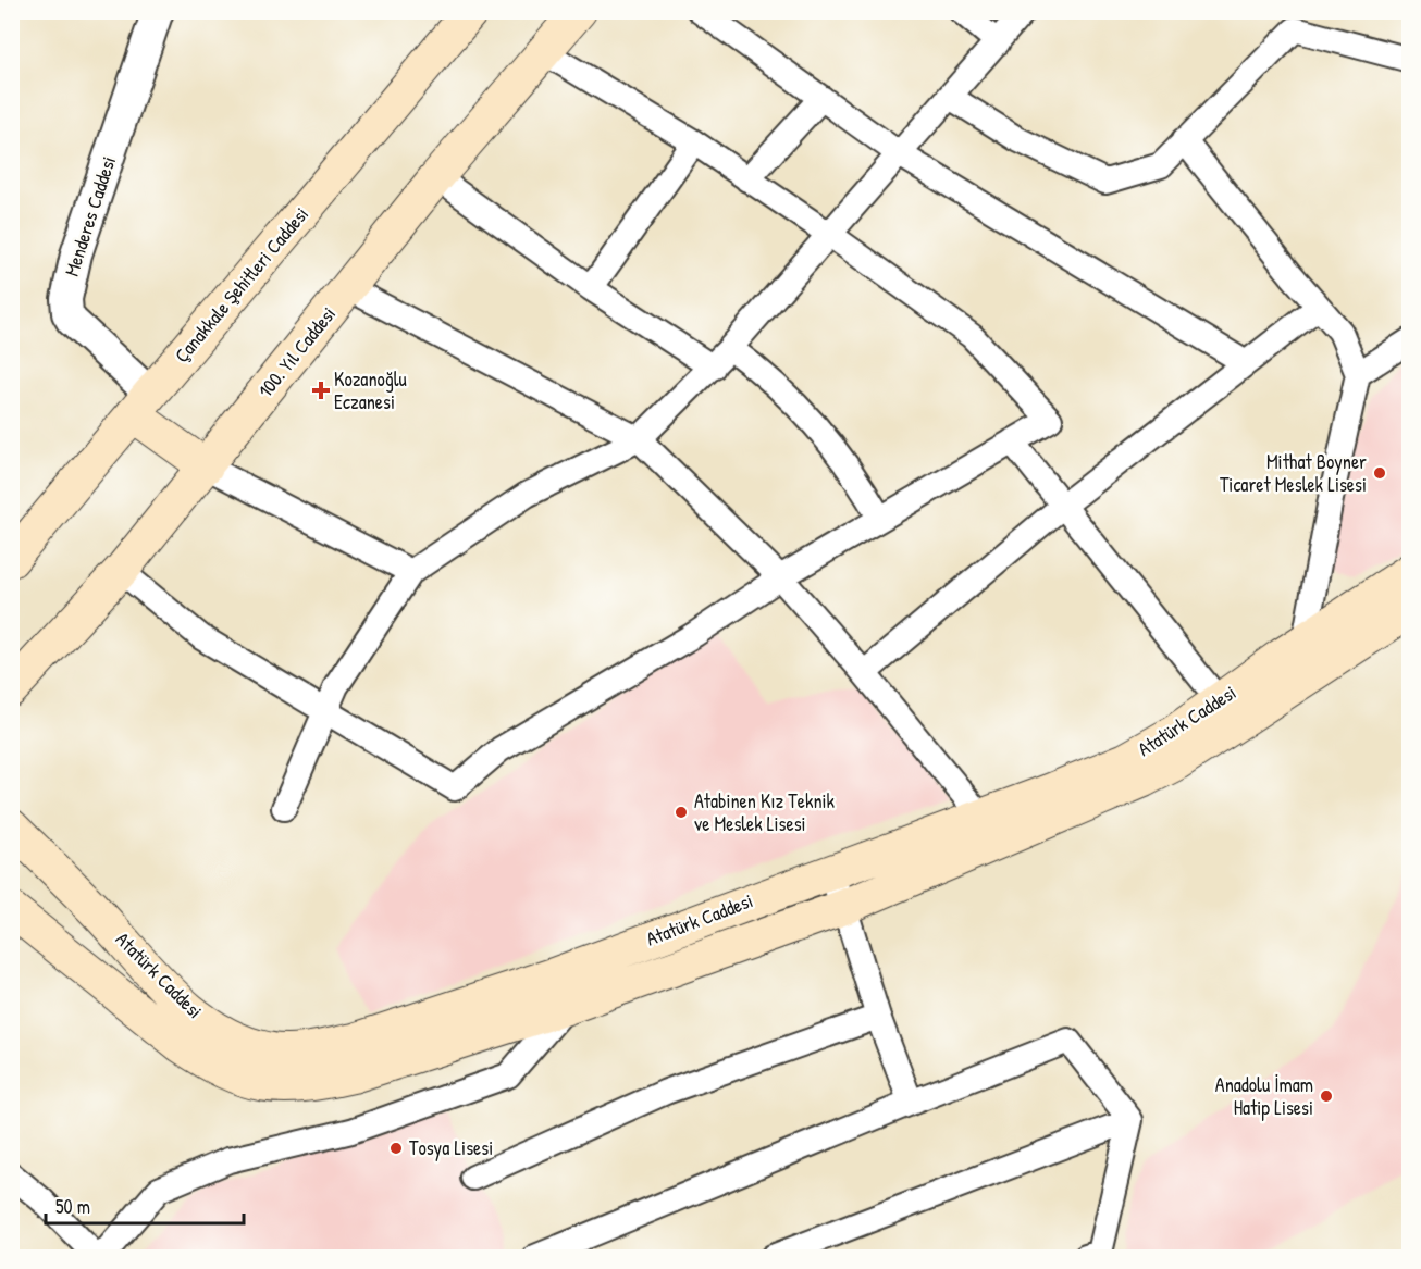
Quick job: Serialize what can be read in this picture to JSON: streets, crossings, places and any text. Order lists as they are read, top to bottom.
{
  "streets": {
    "main road": ["Çanakkale Şehitleri Caddesi", "100. Yıl Caddesi", "Atatürk Caddesi"],
    "street": ["Menderes Caddesi"]
  },
  "crossings": [
    ["Menderes Caddesi", "Çanakkale Şehitleri Caddesi"]
  ],
  "places": {
    "health": ["Kozanoğlu Eczanesi"],
    "other": [
      "Mithat Boyner Ticaret Meslek Lisesi",
      "Atabinen Kız Teknik ve Meslek Lisesi",
      "Anadolu İmam Hatip Lisesi",
      "Tosya Lisesi"
    ]
  },
  "scale_bar": "50 m"
}
